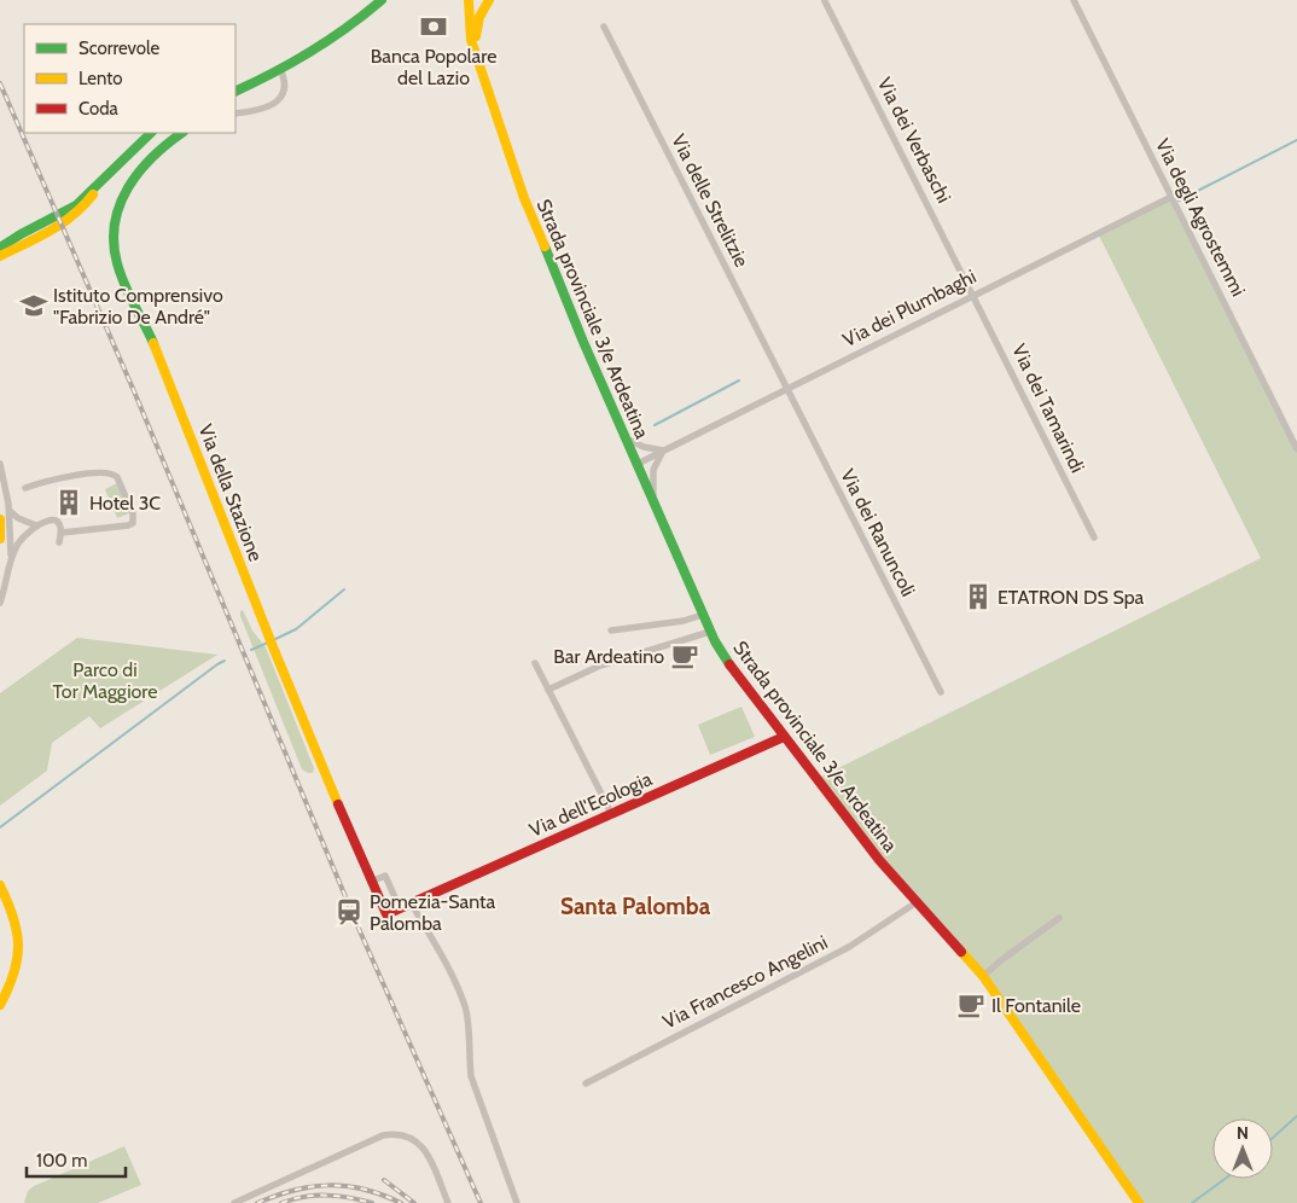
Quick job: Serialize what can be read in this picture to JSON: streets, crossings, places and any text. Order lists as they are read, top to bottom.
{
  "streets": {
    "main road": ["Strada provinciale 3/e Ardeatina", "Via della Stazione", "Via dell'Ecologia"],
    "street": [
      "Via dei Verbaschi",
      "Via delle Strelitzie",
      "Via degli Agrostemmi",
      "Via dei Plumbaghi",
      "Via dei Tamarindi",
      "Via dei Ranuncoli",
      "Via Francesco Angelini"
    ]
  },
  "crossings": [
    ["Via dei Verbaschi", "Via dei Plumbaghi"],
    ["Via dei Verbaschi", "Via dei Tamarindi"],
    ["Via delle Strelitzie", "Via dei Plumbaghi"],
    ["Via delle Strelitzie", "Via dei Ranuncoli"],
    ["Via degli Agrostemmi", "Via dei Plumbaghi"],
    ["Via dei Plumbaghi", "Strada provinciale 3/e Ardeatina"],
    ["Via dei Plumbaghi", "Via dei Tamarindi"],
    ["Via dei Plumbaghi", "Via dei Ranuncoli"],
    ["Strada provinciale 3/e Ardeatina", "Via dell'Ecologia"],
    ["Strada provinciale 3/e Ardeatina", "Via Francesco Angelini"]
  ],
  "districts": ["Santa Palomba"],
  "parks": ["Parco di Tor Maggiore"],
  "places": {
    "bank": ["Banca Popolare del Lazio"],
    "school or university": ["Istituto Comprensivo \"Fabrizio De André\""],
    "building": ["Hotel 3C", "ETATRON DS Spa"],
    "cafe": ["Bar Ardeatino", "Il Fontanile"],
    "station": ["Pomezia-Santa Palomba"]
  },
  "legend": ["Scorrevole", "Lento", "Coda"],
  "scale_bar": "100 m",
  "north": "top"
}
